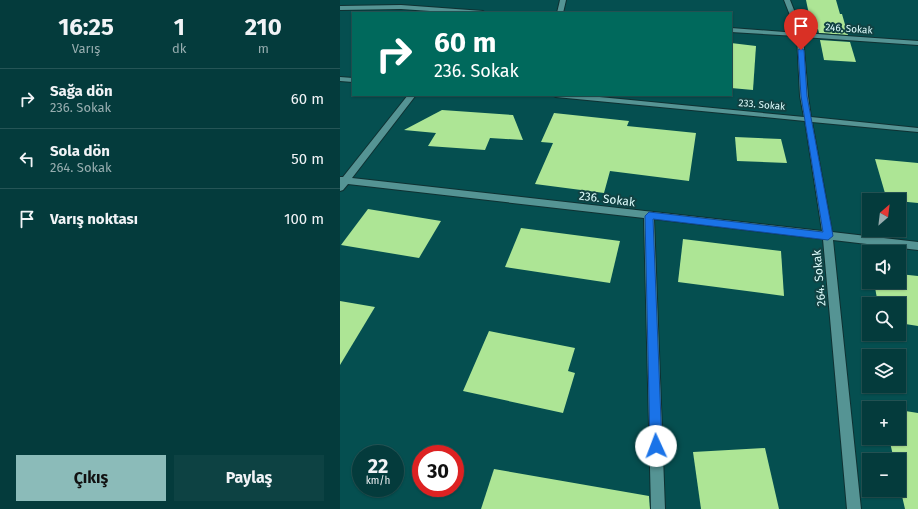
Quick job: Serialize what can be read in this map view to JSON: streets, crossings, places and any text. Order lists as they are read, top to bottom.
{
  "streets": {
    "street": [
      "246. Sokak",
      "233. Sokak",
      "236. Sokak",
      "264. Sokak"
    ]
  },
  "crossings": [
    ["246. Sokak", "264. Sokak"],
    ["233. Sokak", "264. Sokak"],
    ["236. Sokak", "264. Sokak"]
  ],
  "north": "top right",
  "page": {
    "eta": [
      "16:25",
      "Varış",
      "1",
      "dk",
      "210",
      "m"
    ],
    "turn": ["60 m", "236. Sokak"],
    "list": [
      {
        "name": "Sağa dön",
        "note": "236. Sokak",
        "value": "60 m"
      },
      {
        "name": "Sola dön",
        "note": "264. Sokak",
        "value": "50 m"
      },
      {
        "name": "Varış noktası",
        "value": "100 m"
      }
    ],
    "map_buttons": ["+", "−"],
    "speed": "22 km/h",
    "limit": "30",
    "buttons": ["Çıkış", "Paylaş"]
  }
}
